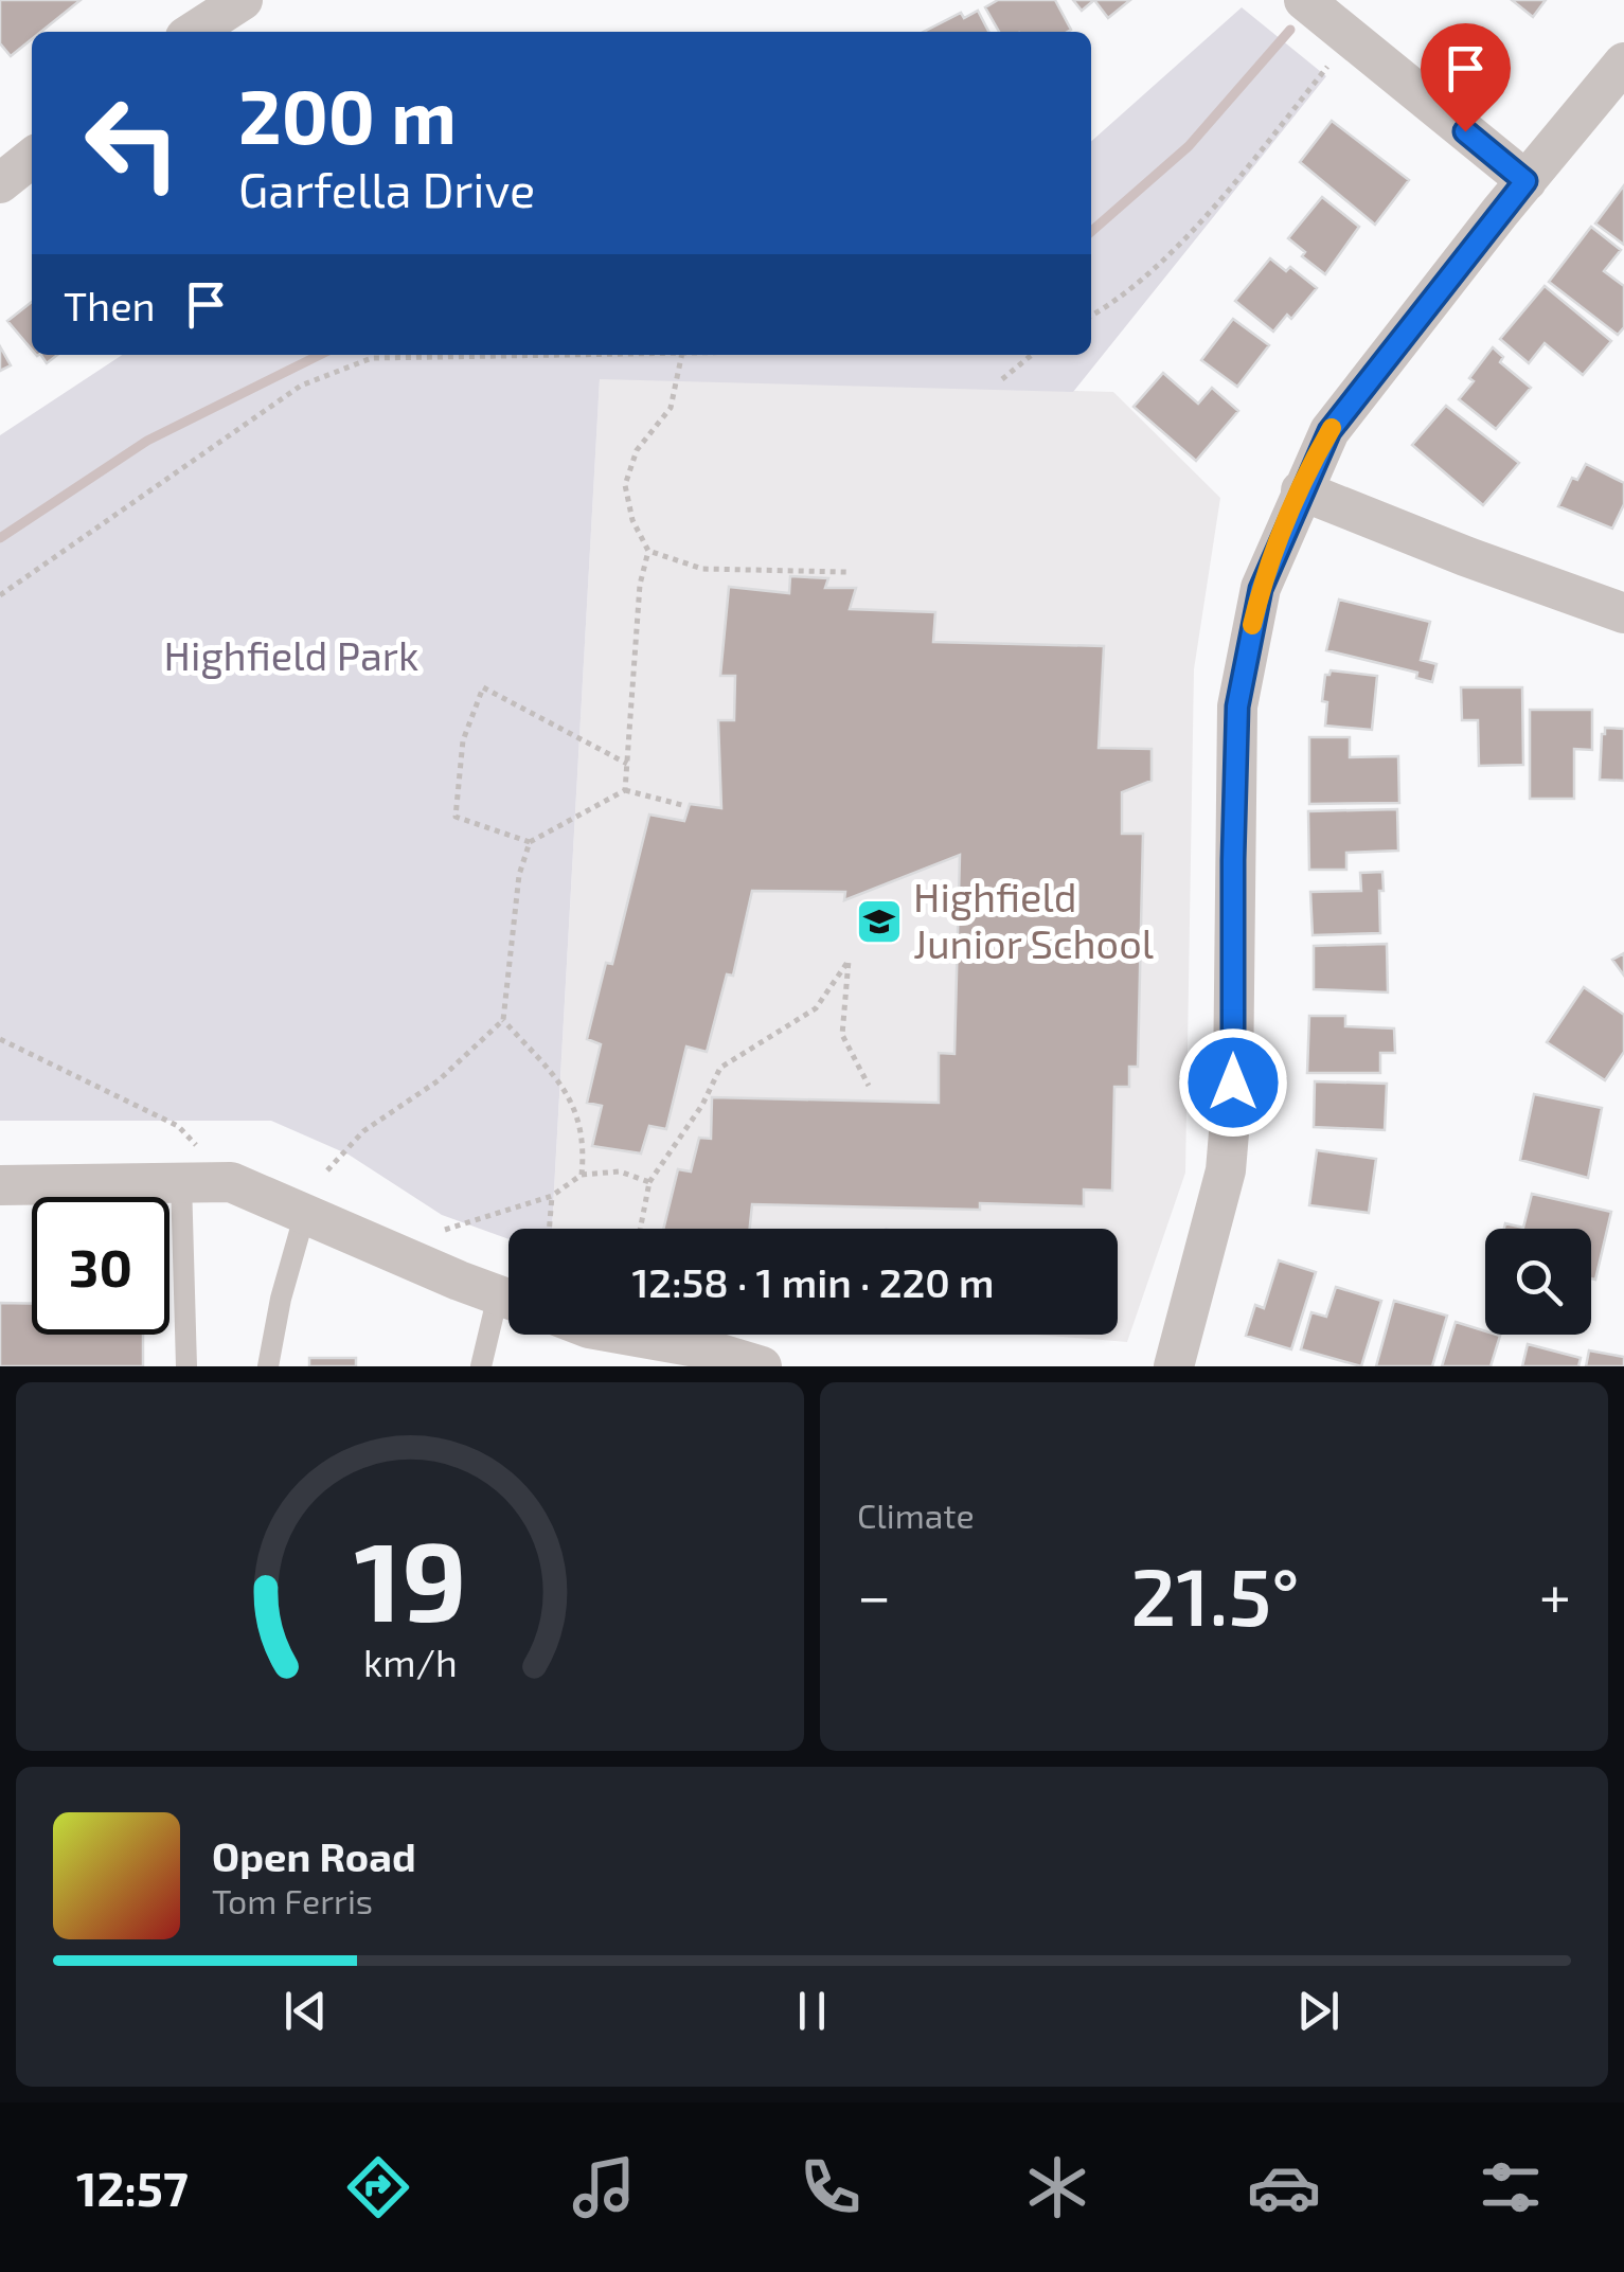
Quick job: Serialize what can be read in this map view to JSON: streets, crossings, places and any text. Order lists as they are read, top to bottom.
{
  "parks": ["Highfield Park"],
  "places": {
    "school or university": ["Highfield Junior School"]
  },
  "page": {
    "turn": ["200 m", "Garfella Drive"],
    "then": "Then",
    "limit": "30",
    "trip": "12:58 · 1 min · 220 m",
    "tile": "Climate",
    "heat": ["−", "21.5°", "+"],
    "song": ["Open Road", "Tom Ferris"],
    "tabs": "12:57",
    "gauge": ["19", "km/h"]
  }
}
